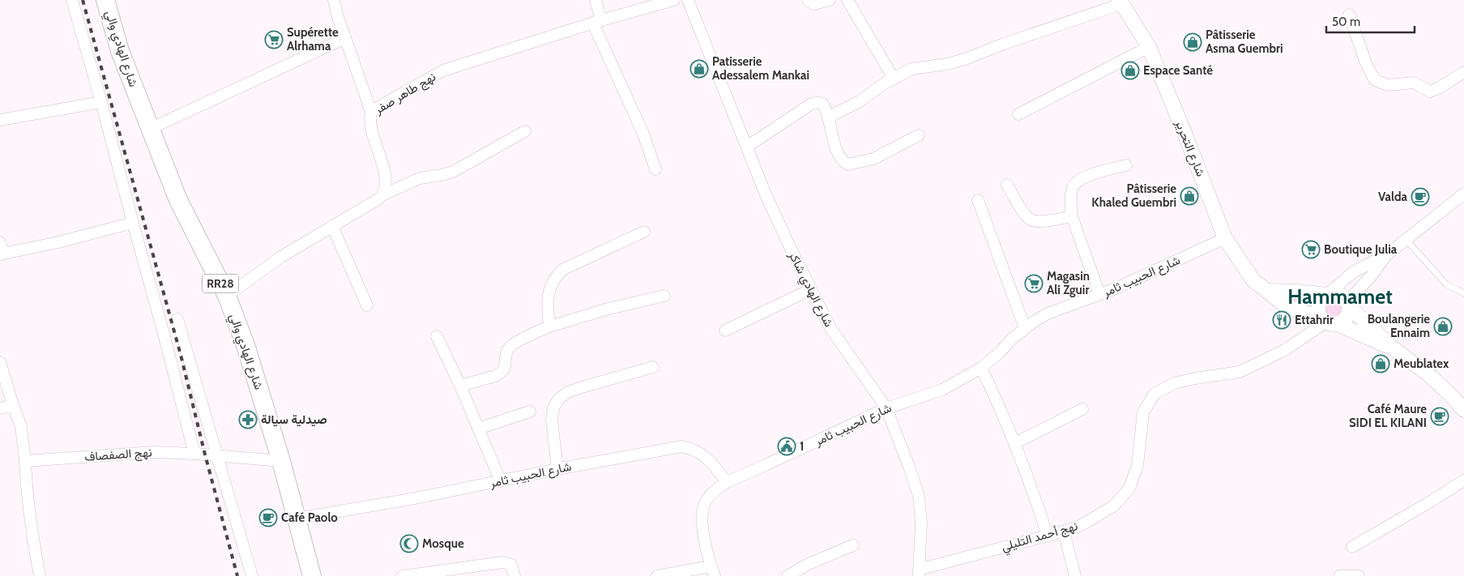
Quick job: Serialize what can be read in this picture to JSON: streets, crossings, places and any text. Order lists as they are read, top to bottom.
{
  "streets": {
    "main road": ["شارع الهادي والي", "RR28"],
    "street": [
      "نهج طاهر صفر",
      "شارع التحرير",
      "شارع الحبيب ثامر",
      "شارع الهادي شاكر",
      "نهج الصفصاف",
      "نهج أحمد التليلي"
    ]
  },
  "crossings": [
    ["شارع الهادي والي", "شارع الحبيب ثامر"],
    ["شارع الهادي والي", "نهج الصفصاف"],
    ["شارع التحرير", "شارع الحبيب ثامر"],
    ["شارع التحرير", "نهج أحمد التليلي"],
    ["شارع الحبيب ثامر", "شارع الهادي شاكر"],
    ["شارع الهادي شاكر", "نهج أحمد التليلي"]
  ],
  "districts": ["Hammamet"],
  "places": {
    "supermarket": ["Supérette Alrhama", "Boutique Julia", "Magasin Ali Zguir"],
    "shop": [
      "Pâtisserie Asma Guembri",
      "Patisserie Adessalem Mankai",
      "Espace Santé",
      "Pâtisserie Khaled Guembri",
      "Boulangerie Ennaim",
      "Meublatex"
    ],
    "cafe": ["Valda", "Café Maure SIDI EL KILANI", "Café Paolo"],
    "restaurant": ["Ettahrir"],
    "pharmacy": ["صيدلية سيالة"],
    "public building": ["1"],
    "mosque": ["Mosque"]
  },
  "scale_bar": "50 m"
}
